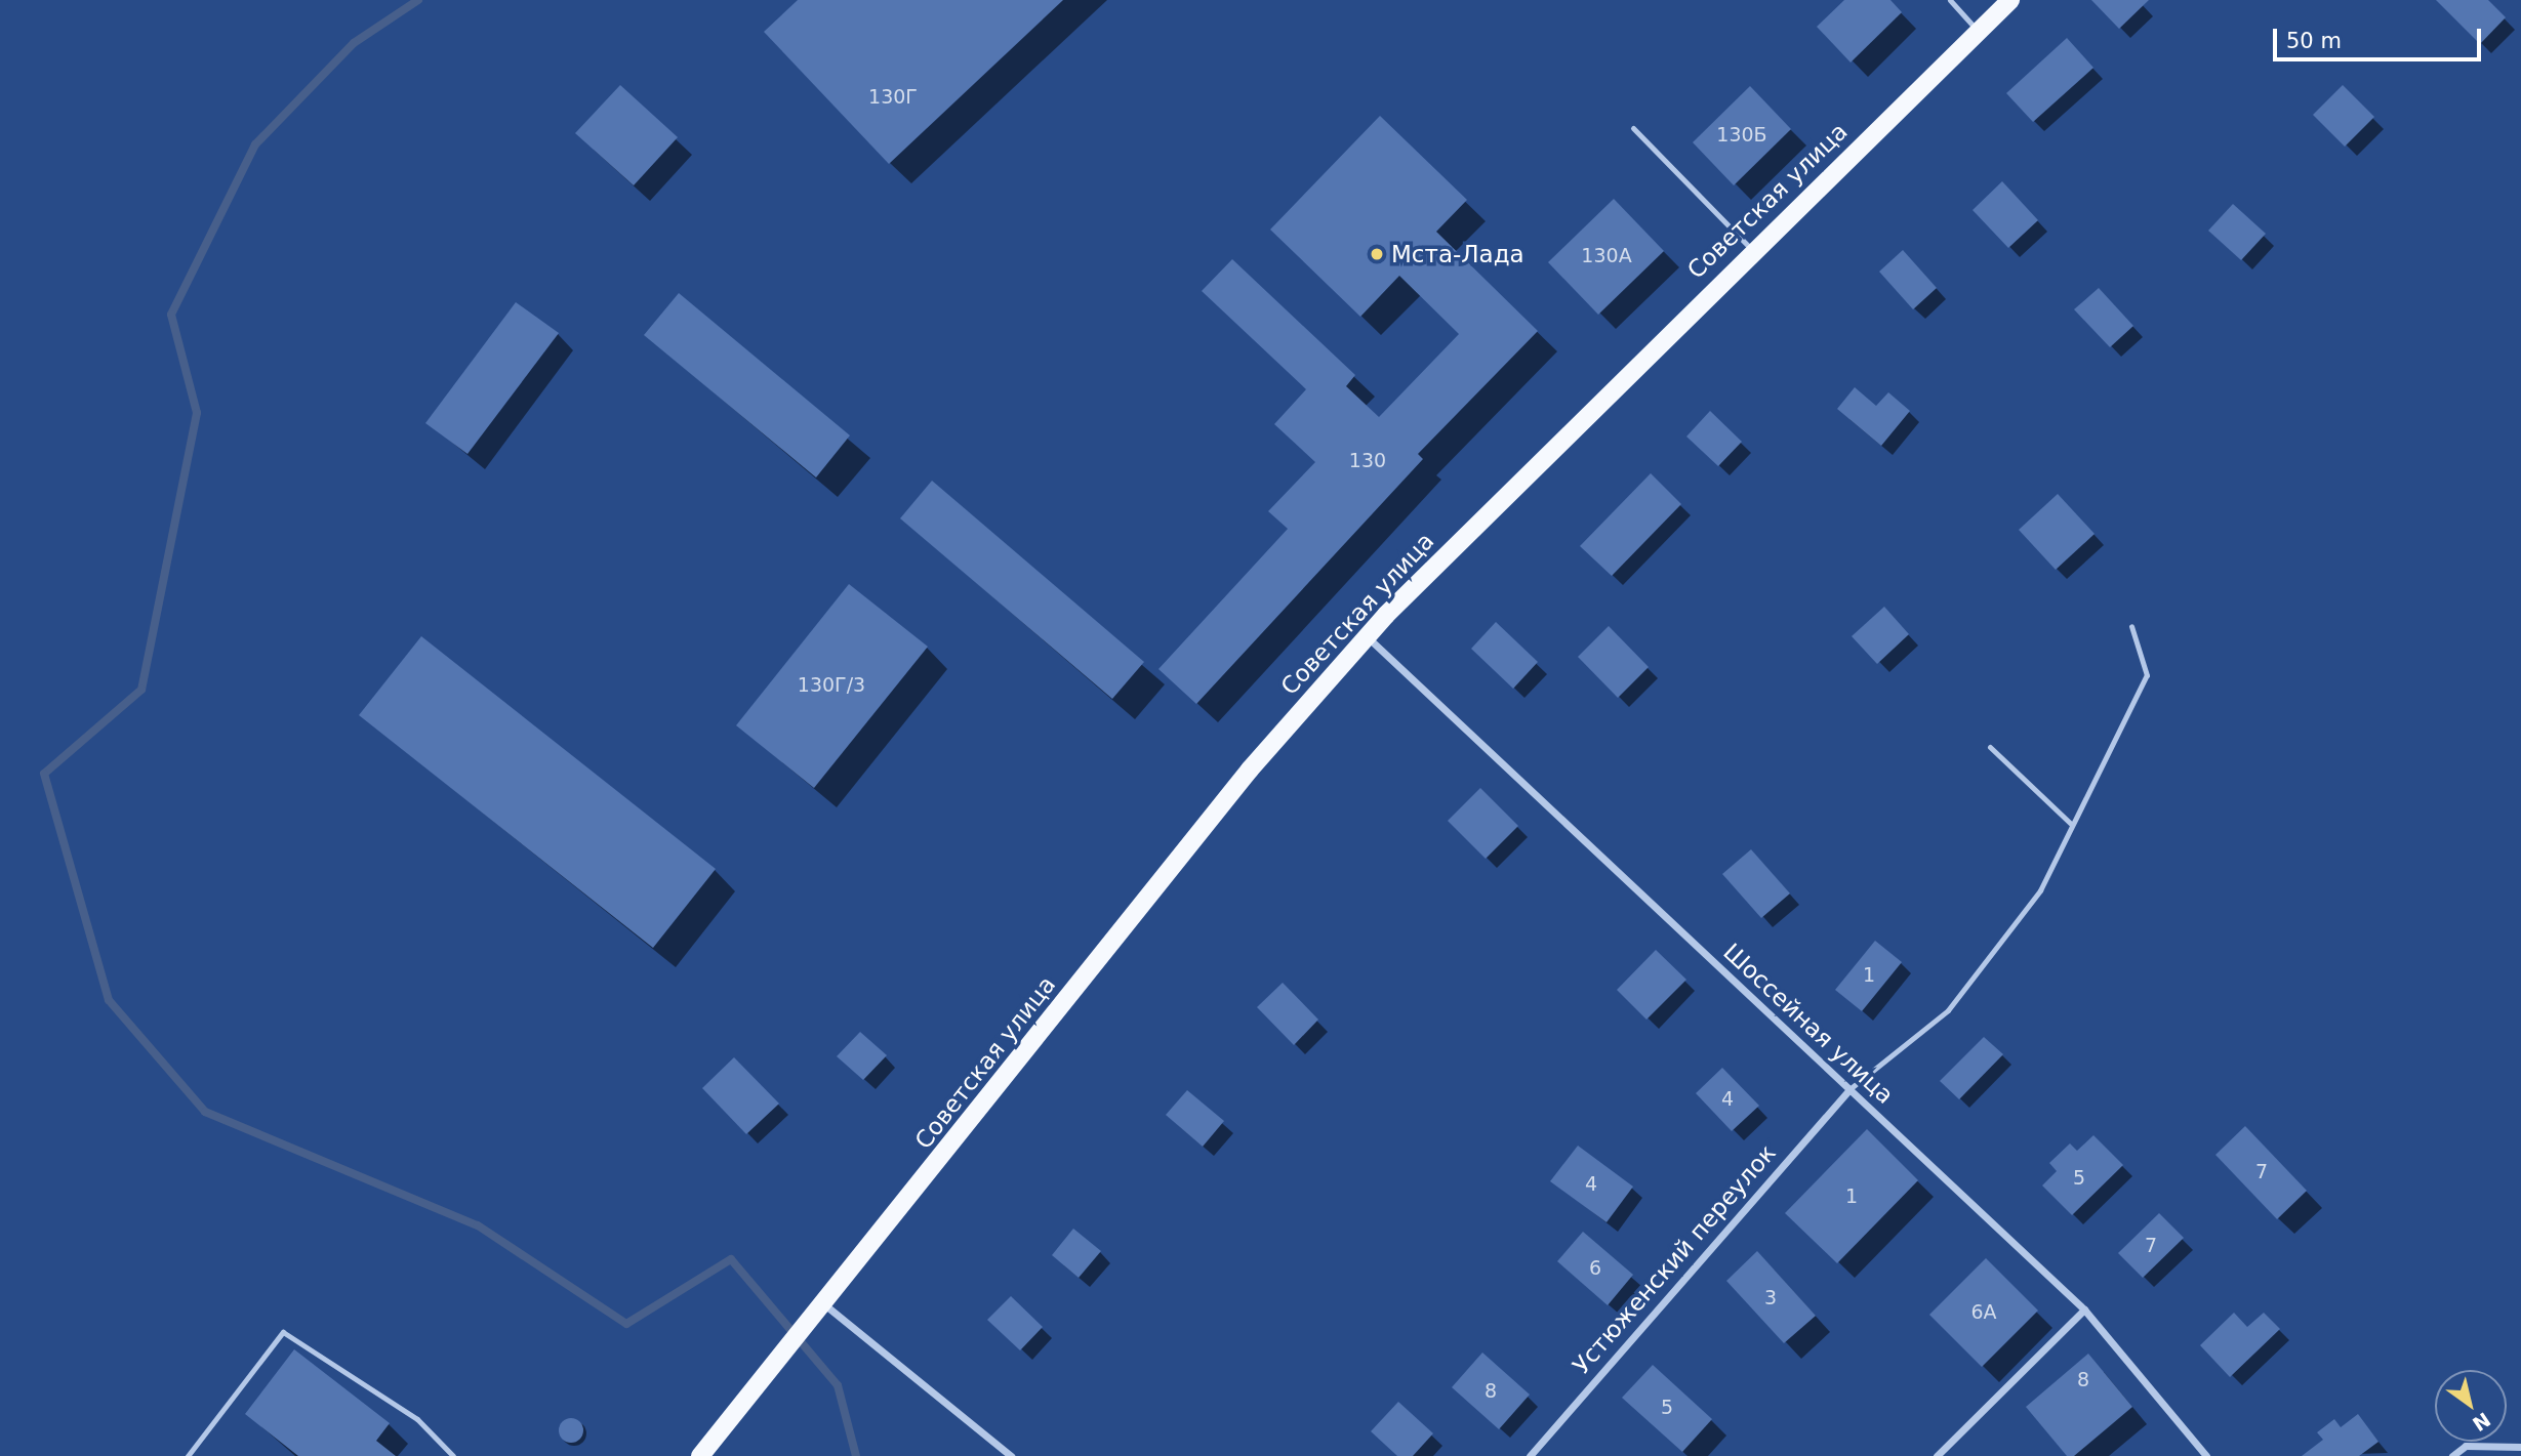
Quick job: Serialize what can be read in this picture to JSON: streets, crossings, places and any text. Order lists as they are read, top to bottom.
{
  "streets": {
    "main road": ["Советская улица"],
    "street": ["Шоссейная улица", "Устюженский переулок"]
  },
  "crossings": [
    ["Советская улица", "Шоссейная улица"],
    ["Шоссейная улица", "Устюженский переулок"]
  ],
  "places": ["Мста-Лада"],
  "house_numbers": [
    "130Г",
    "130Б",
    "130А",
    "130",
    "130Г/3",
    "1",
    "4",
    "7",
    "5",
    "4",
    "1",
    "7",
    "6",
    "3",
    "6А",
    "8",
    "8",
    "5"
  ],
  "scale_bar": "50 m",
  "north": "bottom right"
}
